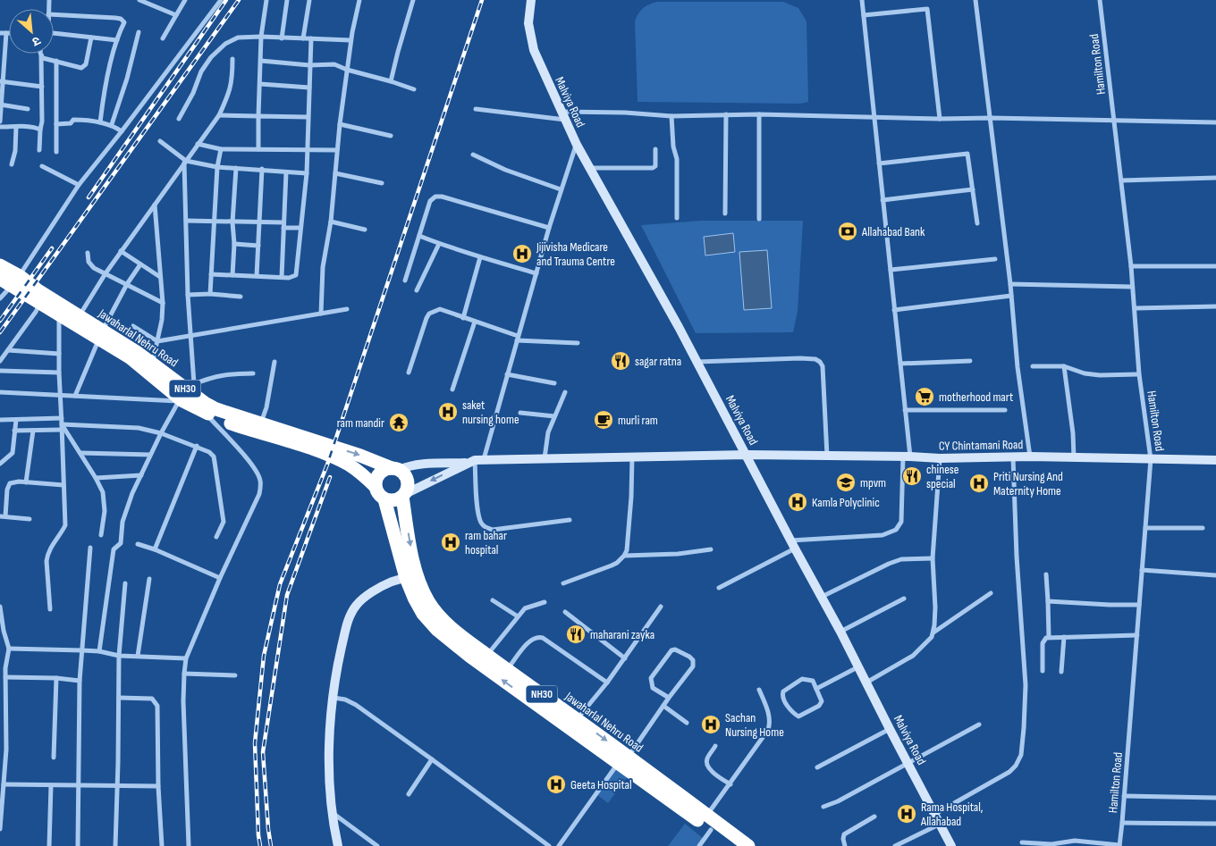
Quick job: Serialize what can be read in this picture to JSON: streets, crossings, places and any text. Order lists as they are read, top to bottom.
{
  "streets": {
    "highway": ["Jawaharlal Nehru Road", "NH30"],
    "street": ["Hamilton Road", "Malviya Road", "CY Chintamani Road"]
  },
  "crossings": [
    ["Hamilton Road", "CY Chintamani Road"],
    ["Malviya Road", "CY Chintamani Road"],
    ["Jawaharlal Nehru Road", "CY Chintamani Road"]
  ],
  "places": {
    "bank": ["Allahabad Bank"],
    "hospital": [
      "Jijivisha Medicare and Trauma Centre",
      "saket nursing home",
      "Priti Nursing And Maternity Home",
      "Kamla Polyclinic",
      "ram bahar hospital",
      "Sachan Nursing Home",
      "Geeta Hospital",
      "Rama Hospital, Allahabad"
    ],
    "restaurant": ["sagar ratna", "chinese special", "maharani zayka"],
    "supermarket": ["motherhood mart"],
    "cafe": ["murli ram"],
    "temple": ["ram mandir"],
    "school or university": ["mpvm"]
  },
  "north": "bottom right"
}
